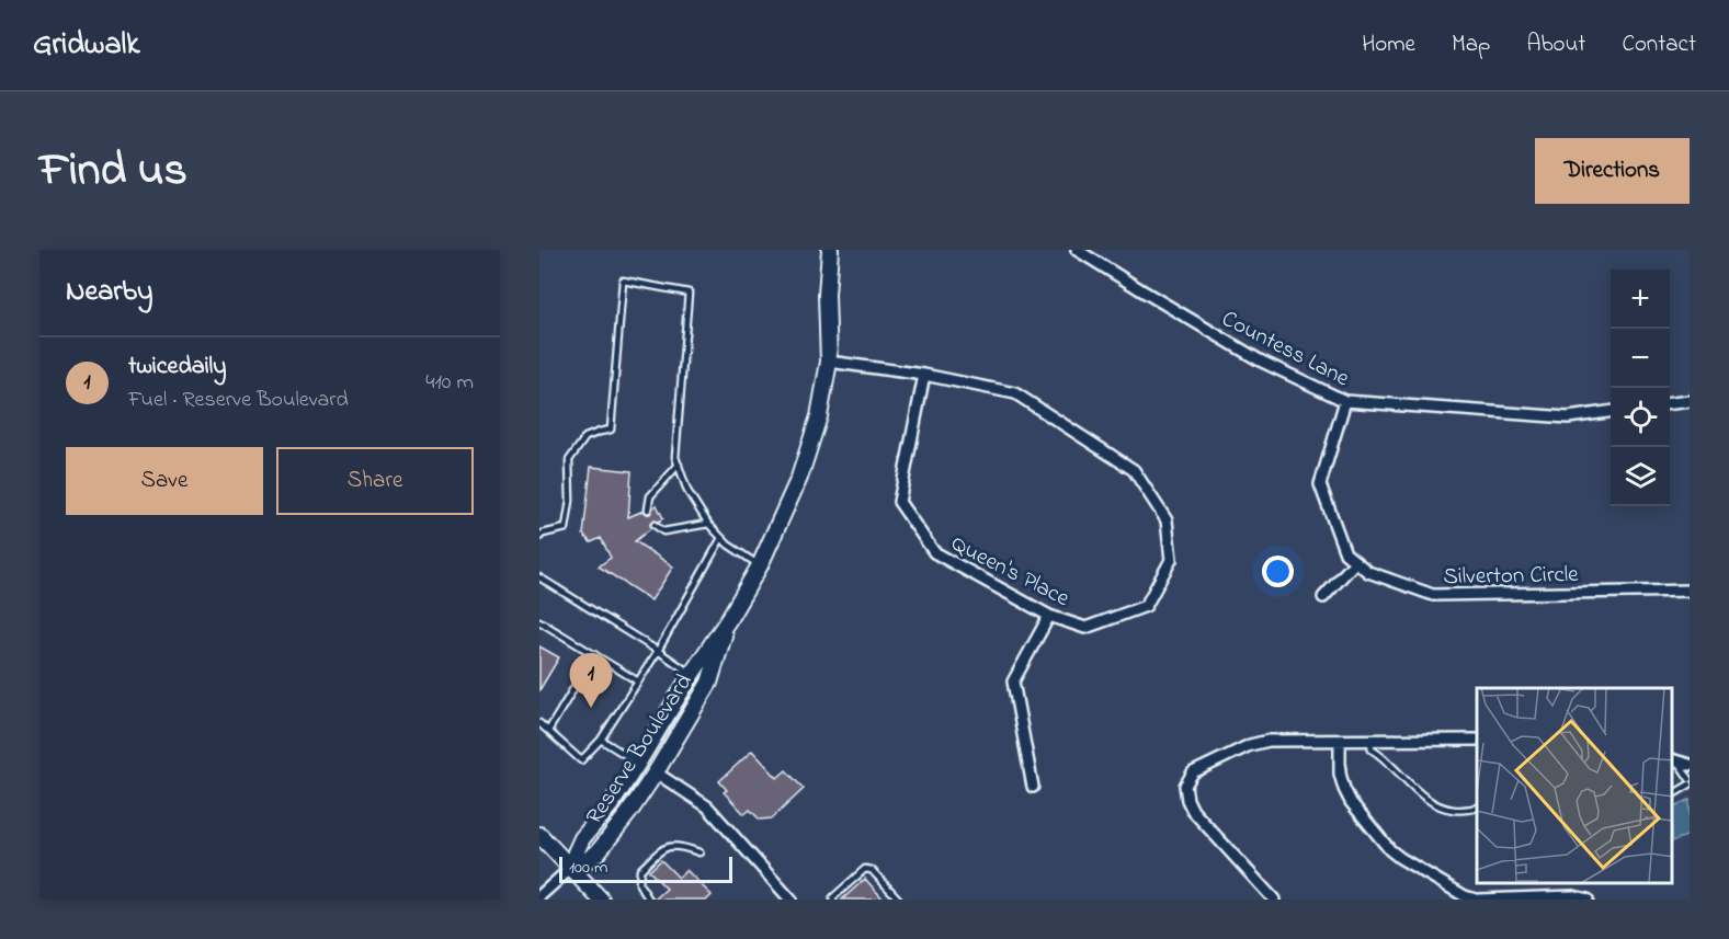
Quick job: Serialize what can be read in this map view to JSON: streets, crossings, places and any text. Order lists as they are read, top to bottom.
{
  "streets": {
    "street": [
      "Countess Lane",
      "Queen's Place",
      "Silverton Circle",
      "Reserve Boulevard"
    ]
  },
  "crossings": [
    ["Queen's Place", "Reserve Boulevard"]
  ],
  "scale_bar": "100 m",
  "page": {
    "header": "Gridwalk",
    "nav": [
      "Home",
      "Map",
      "About",
      "Contact"
    ],
    "title": "Find us",
    "buttons": [
      "Directions",
      ["Save", "Share"]
    ],
    "heading": "Nearby",
    "map_buttons": ["+", "−"],
    "list": [
      {
        "mark": "1",
        "name": "twicedaily",
        "note": "Fuel · Reserve Boulevard",
        "value": "410 m"
      }
    ],
    "pins": "1",
    "scale": "100 m"
  }
}
